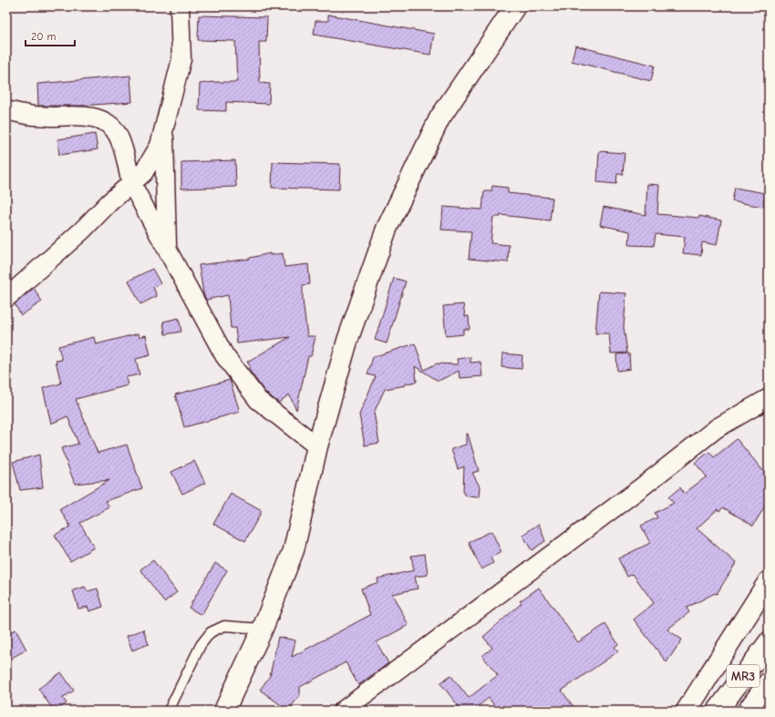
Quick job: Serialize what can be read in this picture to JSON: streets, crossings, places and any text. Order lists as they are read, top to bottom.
{
  "streets": {
    "main road": ["MR3"]
  },
  "scale_bar": "20 m"
}
